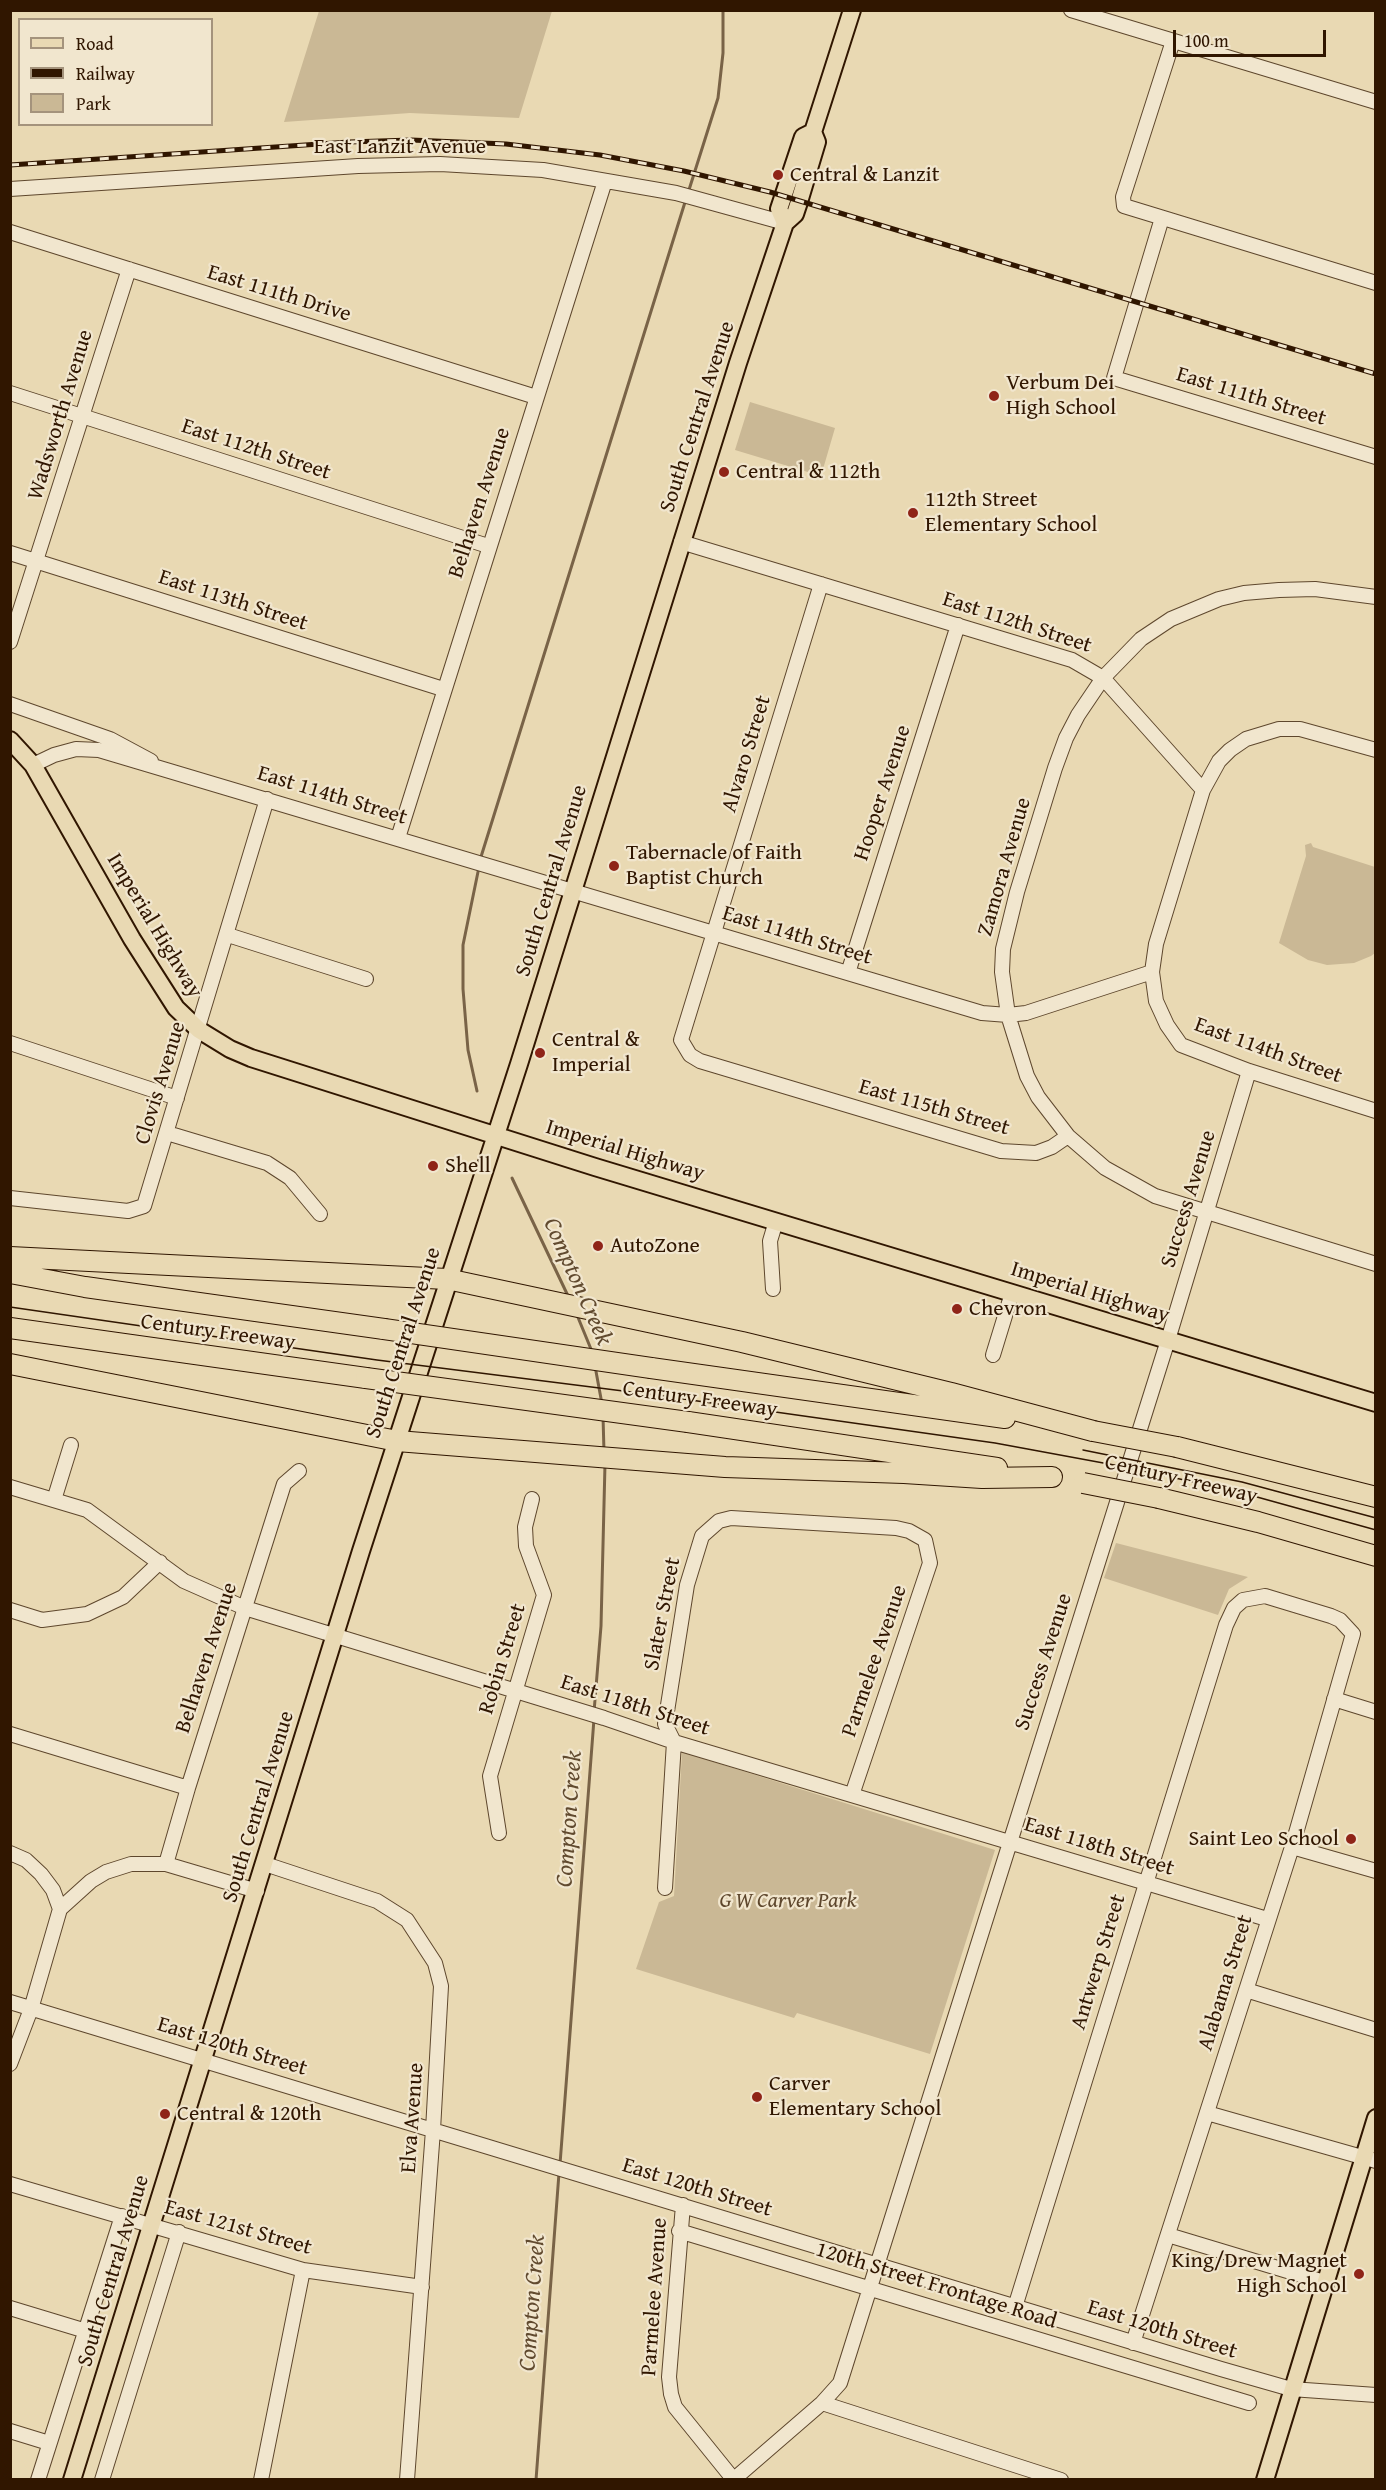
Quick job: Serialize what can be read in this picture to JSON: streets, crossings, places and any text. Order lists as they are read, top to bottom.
{
  "streets": {
    "highway": ["Century Freeway"],
    "main road": ["South Central Avenue", "Imperial Highway"],
    "street": [
      "East Lanzit Avenue",
      "East 111th Drive",
      "East 111th Street",
      "Wadsworth Avenue",
      "East 112th Street",
      "Belhaven Avenue",
      "East 113th Street",
      "Alvaro Street",
      "Hooper Avenue",
      "East 114th Street",
      "Zamora Avenue",
      "Clovis Avenue",
      "East 115th Street",
      "Success Avenue",
      "Slater Street",
      "Robin Street",
      "Parmelee Avenue",
      "East 118th Street",
      "Antwerp Street",
      "Alabama Street",
      "East 120th Street",
      "Elva Avenue",
      "East 121st Street",
      "120th Street Frontage Road"
    ]
  },
  "crossings": [
    ["East Lanzit Avenue", "South Central Avenue"],
    ["East Lanzit Avenue", "Belhaven Avenue"],
    ["East 111th Drive", "Wadsworth Avenue"],
    ["East 111th Drive", "Belhaven Avenue"],
    ["Wadsworth Avenue", "East 112th Street"],
    ["Wadsworth Avenue", "East 113th Street"],
    ["South Central Avenue", "East 112th Street"],
    ["South Central Avenue", "East 114th Street"],
    ["South Central Avenue", "Imperial Highway"],
    ["South Central Avenue", "East 118th Street"],
    ["South Central Avenue", "East 120th Street"],
    ["South Central Avenue", "Elva Avenue"],
    ["South Central Avenue", "East 121st Street"],
    ["East 112th Street", "Belhaven Avenue"],
    ["East 112th Street", "Alvaro Street"],
    ["East 112th Street", "Hooper Avenue"],
    ["East 112th Street", "Zamora Avenue"],
    ["Belhaven Avenue", "East 113th Street"],
    ["Belhaven Avenue", "East 114th Street"],
    ["Belhaven Avenue", "East 118th Street"],
    ["Alvaro Street", "East 114th Street"],
    ["Alvaro Street", "East 115th Street"],
    ["Hooper Avenue", "East 114th Street"],
    ["East 114th Street", "Zamora Avenue"],
    ["East 114th Street", "Imperial Highway"],
    ["East 114th Street", "Clovis Avenue"],
    ["East 114th Street", "Success Avenue"],
    ["Zamora Avenue", "East 115th Street"],
    ["Imperial Highway", "Clovis Avenue"],
    ["Imperial Highway", "Success Avenue"],
    ["Success Avenue", "Parmelee Avenue"],
    ["Success Avenue", "East 118th Street"],
    ["Success Avenue", "East 120th Street"],
    ["Success Avenue", "120th Street Frontage Road"],
    ["Slater Street", "Parmelee Avenue"],
    ["Slater Street", "East 118th Street"],
    ["Robin Street", "East 118th Street"],
    ["Parmelee Avenue", "East 118th Street"],
    ["Parmelee Avenue", "East 120th Street"],
    ["Parmelee Avenue", "120th Street Frontage Road"],
    ["East 118th Street", "Antwerp Street"],
    ["East 118th Street", "Alabama Street"],
    ["Antwerp Street", "Alabama Street"],
    ["Antwerp Street", "East 120th Street"],
    ["Alabama Street", "East 120th Street"],
    ["East 120th Street", "Elva Avenue"],
    ["Elva Avenue", "East 121st Street"]
  ],
  "water": ["Compton Creek"],
  "parks": ["G W Carver Park"],
  "places": [
    "Central & Lanzit",
    "Verbum Dei High School",
    "Central & 112th",
    "112th Street Elementary School",
    "Tabernacle of Faith Baptist Church",
    "Central & Imperial",
    "Shell",
    "AutoZone",
    "Chevron",
    "Saint Leo School",
    "Carver Elementary School",
    "Central & 120th",
    "King/Drew Magnet High School"
  ],
  "legend": ["Road", "Railway", "Park"],
  "scale_bar": "100 m"
}
